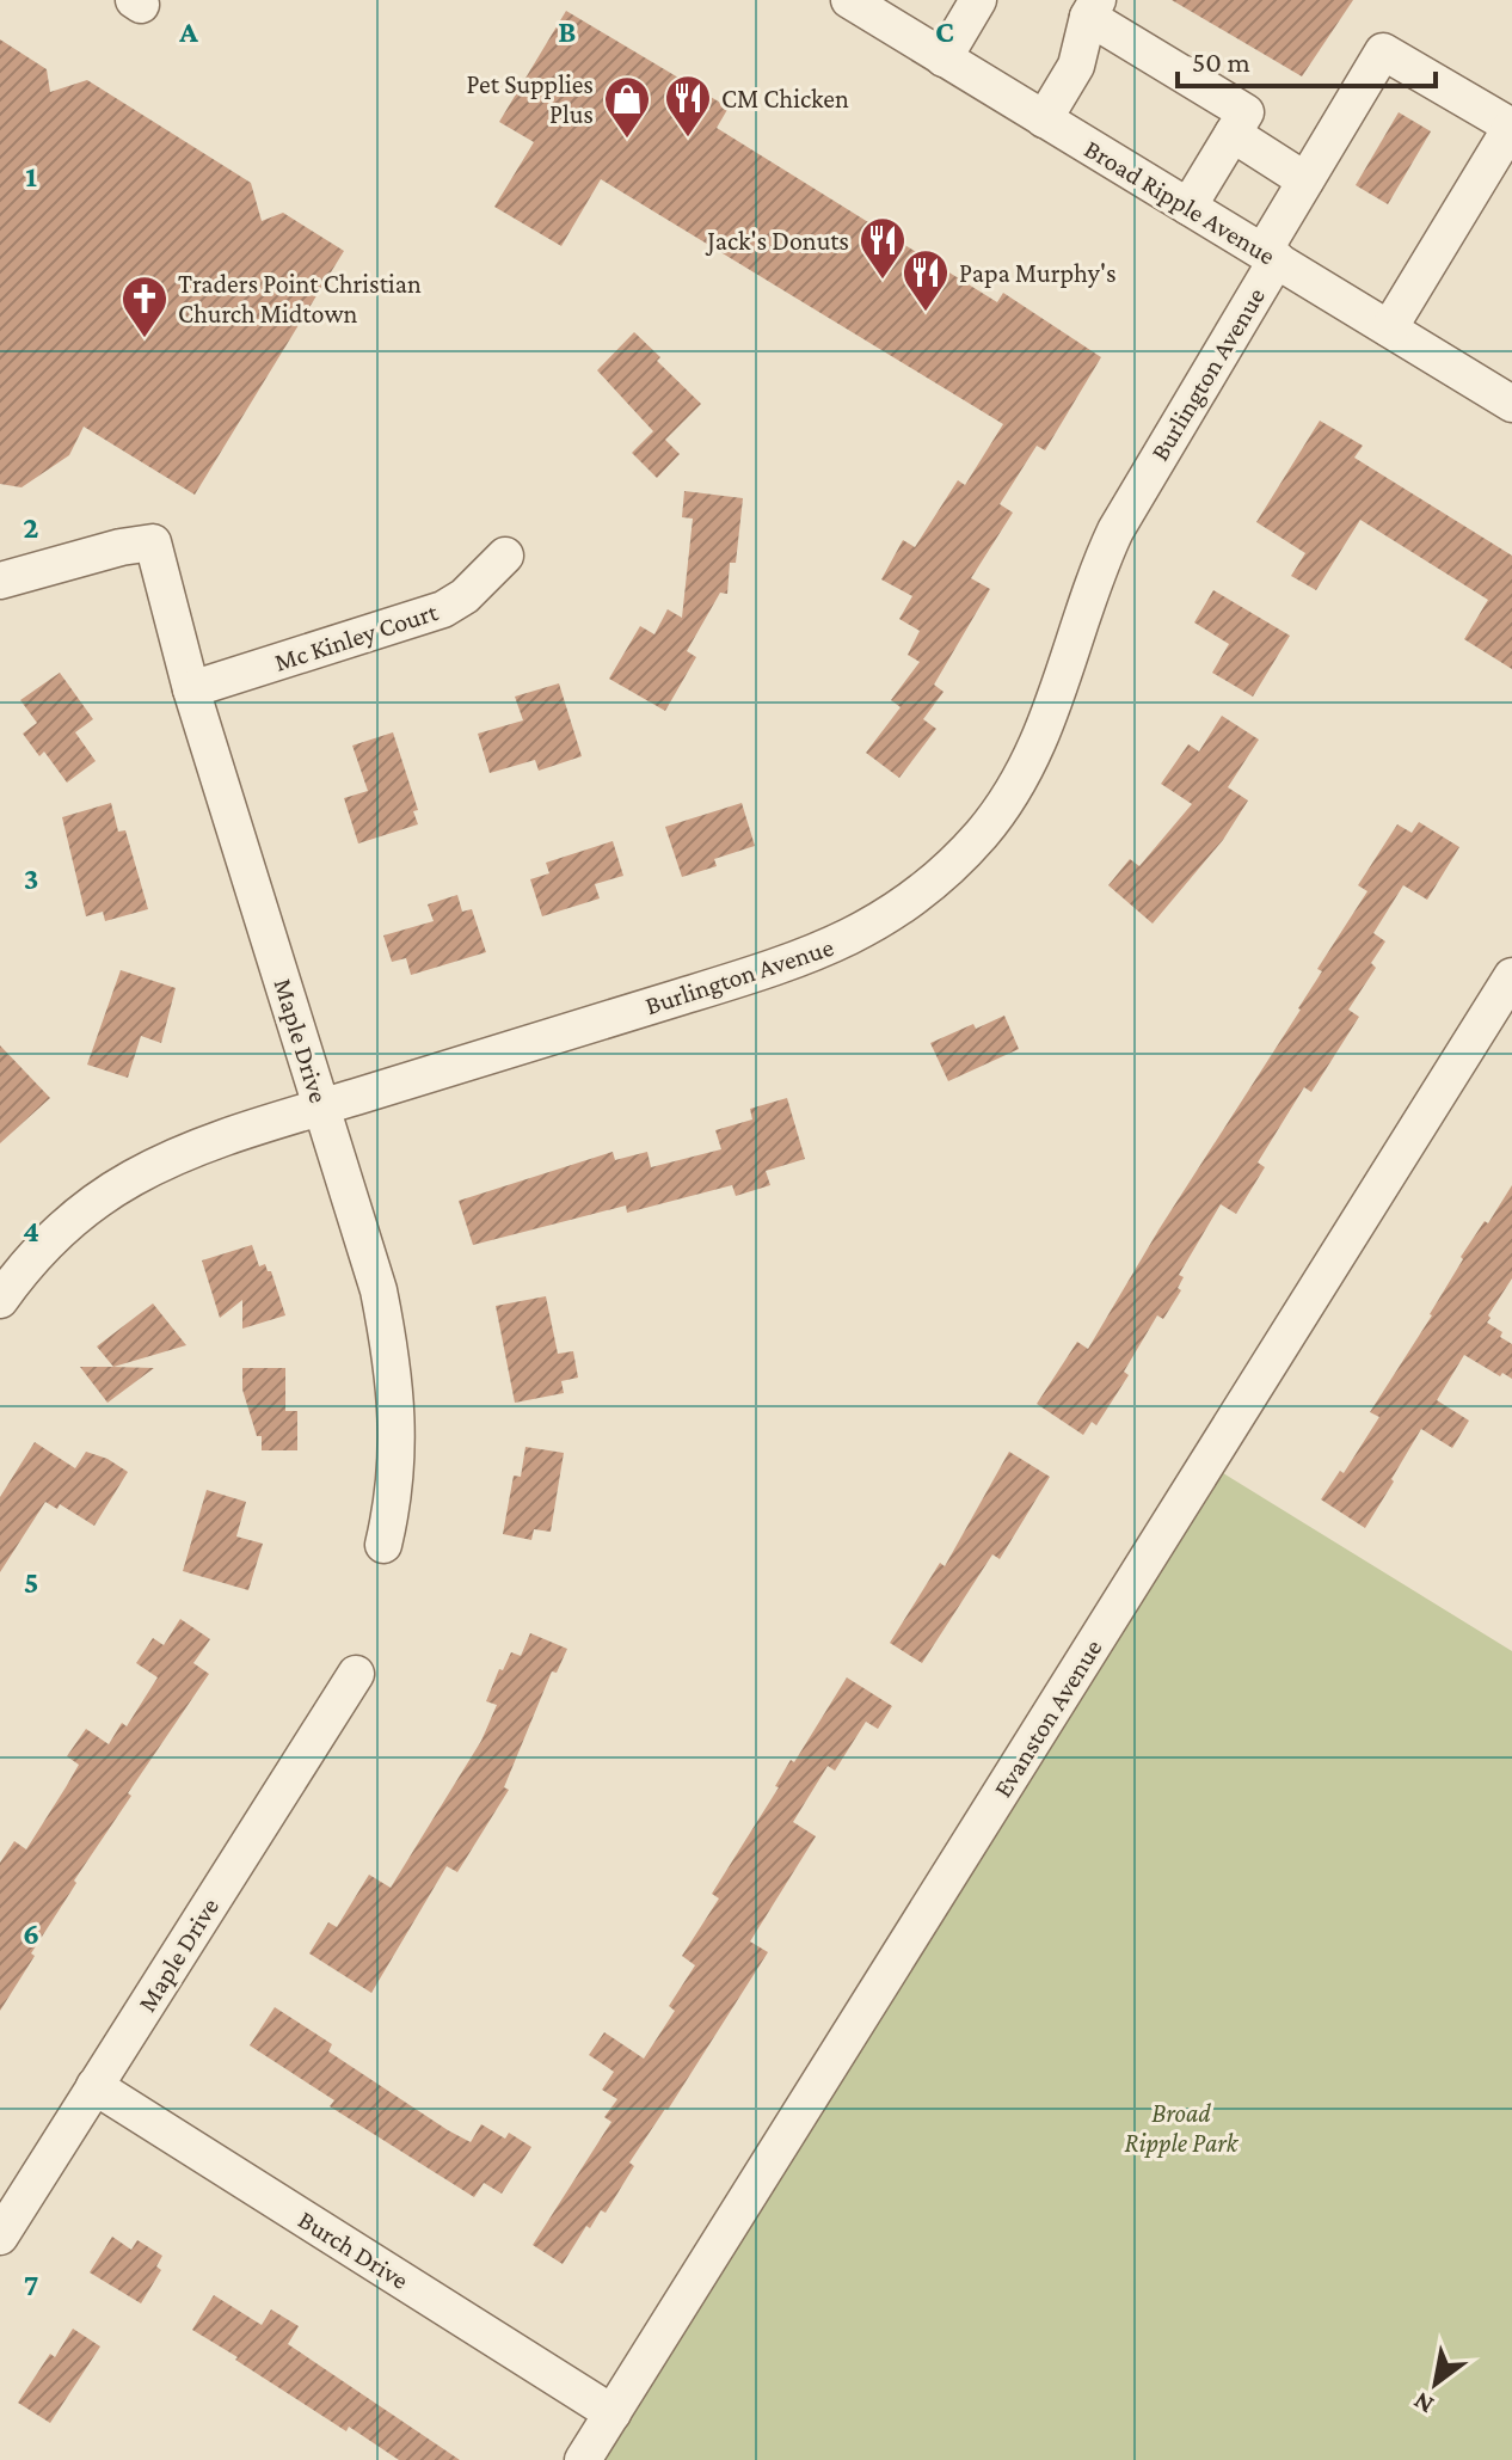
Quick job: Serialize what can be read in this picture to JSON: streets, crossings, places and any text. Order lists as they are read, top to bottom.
{
  "streets": {
    "street": [
      "Broad Ripple Avenue",
      "Burlington Avenue",
      "Mc Kinley Court",
      "Maple Drive",
      "Evanston Avenue",
      "Burch Drive"
    ]
  },
  "crossings": [
    ["Broad Ripple Avenue", "Burlington Avenue"],
    ["Burlington Avenue", "Maple Drive"],
    ["Mc Kinley Court", "Maple Drive"],
    ["Maple Drive", "Burch Drive"],
    ["Evanston Avenue", "Burch Drive"]
  ],
  "parks": ["Broad Ripple Park"],
  "places": {
    "restaurant": ["CM Chicken", "Jack's Donuts", "Papa Murphy's"],
    "shop": ["Pet Supplies Plus"],
    "church": ["Traders Point Christian Church Midtown"]
  },
  "scale_bar": "50 m",
  "north": "bottom left",
  "grid": {
    "columns": ["A", "B", "C"],
    "rows": [
      "1",
      "2",
      "3",
      "4",
      "5",
      "6",
      "7"
    ]
  }
}
